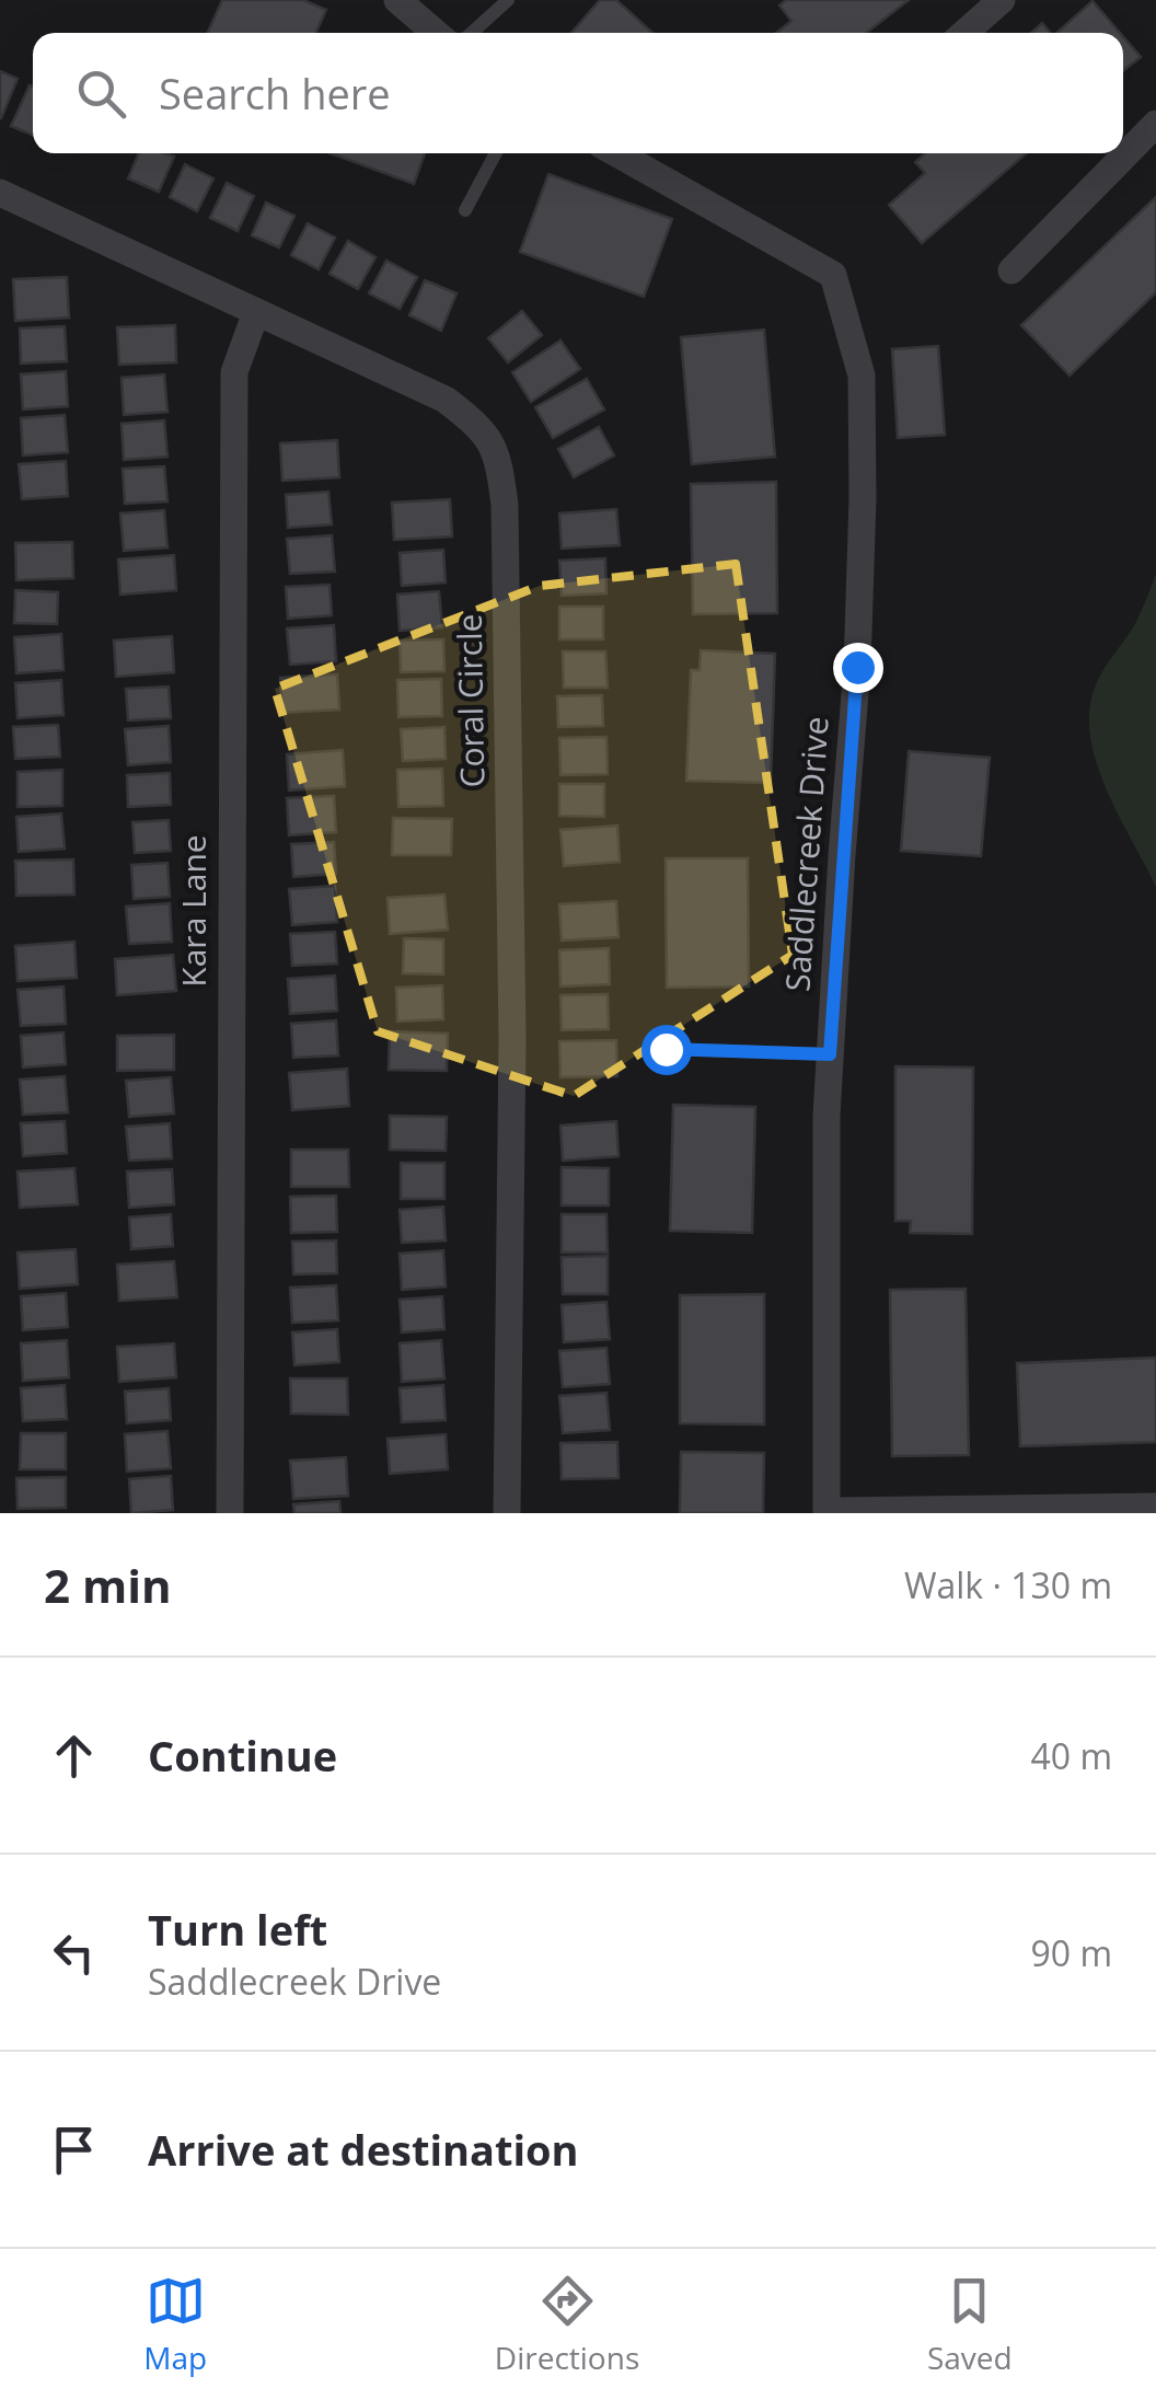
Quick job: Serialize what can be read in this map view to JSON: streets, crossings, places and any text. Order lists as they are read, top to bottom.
{
  "streets": {
    "street": ["Coral Circle", "Saddlecreek Drive", "Kara Lane"]
  },
  "crossings": [
    ["Coral Circle", "Kara Lane"]
  ],
  "page": {
    "search": "Search here",
    "heading": ["2 min", "Walk · 130 m"],
    "list": [
      ["Continue", "40 m"],
      ["Turn left", "Saddlecreek Drive", "90 m"],
      "Arrive at destination"
    ],
    "nav": ["Map", "Directions", "Saved"]
  }
}
